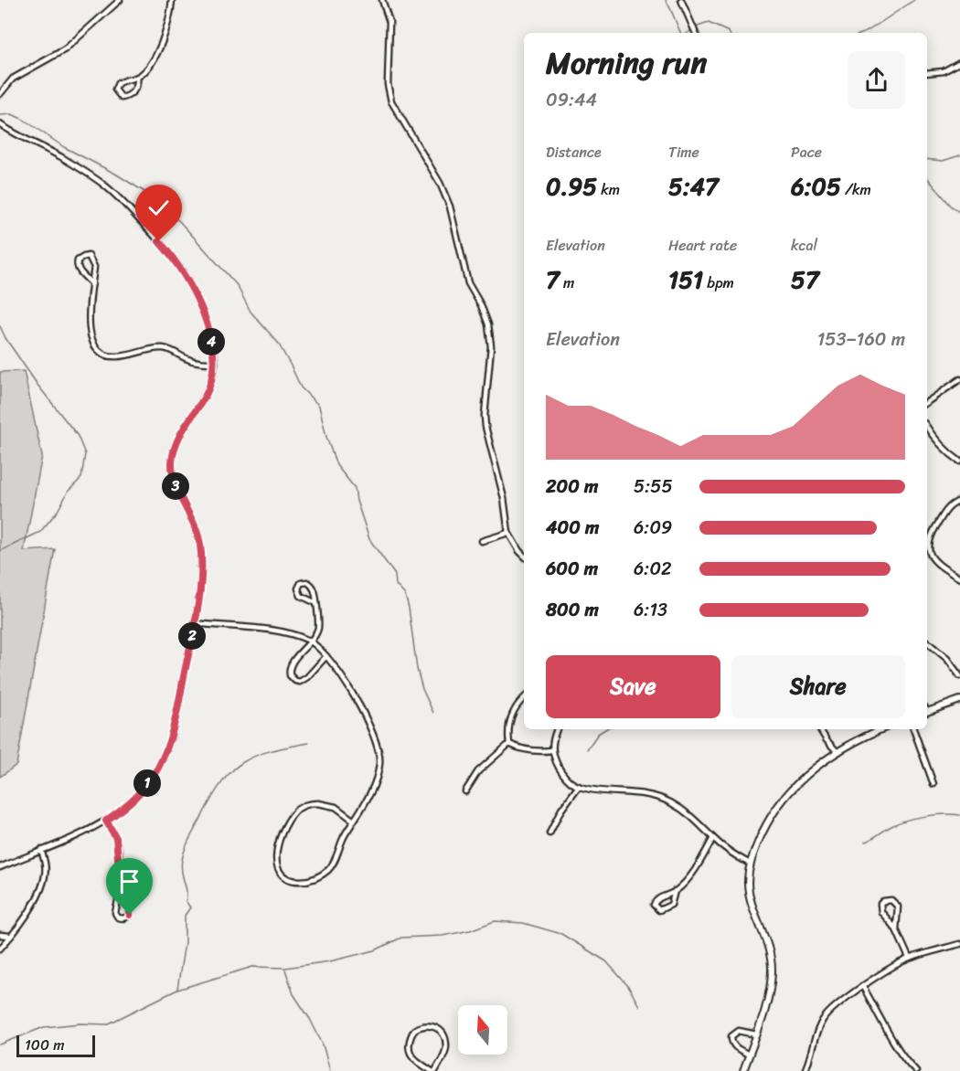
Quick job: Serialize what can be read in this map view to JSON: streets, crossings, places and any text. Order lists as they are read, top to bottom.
{
  "scale_bar": "100 m",
  "north": "top",
  "page": {
    "heading": ["Morning run", "09:44"],
    "stats": [
      ["Distance", "0.95 km"],
      ["Time", "5:47"],
      ["Pace", "6:05 /km"],
      ["Elevation", "7 m"],
      ["Heart rate", "151 bpm"],
      ["kcal", "57"]
    ],
    "chart": ["Elevation", "153–160 m"],
    "pins": [
      "4",
      "3",
      "2",
      "1"
    ],
    "list": [
      {
        "name": "200 m",
        "note": "5:55"
      },
      {
        "name": "400 m",
        "note": "6:09"
      },
      {
        "name": "600 m",
        "note": "6:02"
      },
      {
        "name": "800 m",
        "note": "6:13"
      }
    ],
    "buttons": ["Save", "Share"],
    "scale": "100 m"
  }
}
